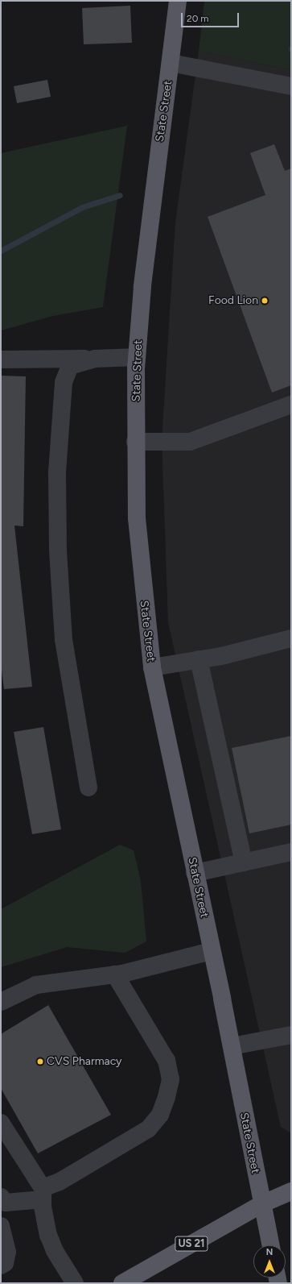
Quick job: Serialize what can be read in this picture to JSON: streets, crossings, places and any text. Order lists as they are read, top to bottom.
{
  "streets": {
    "main road": ["State Street", "US 21"]
  },
  "crossings": [
    ["State Street", "US 21"]
  ],
  "places": ["Food Lion", "CVS Pharmacy"],
  "scale_bar": "20 m",
  "north": "top"
}
